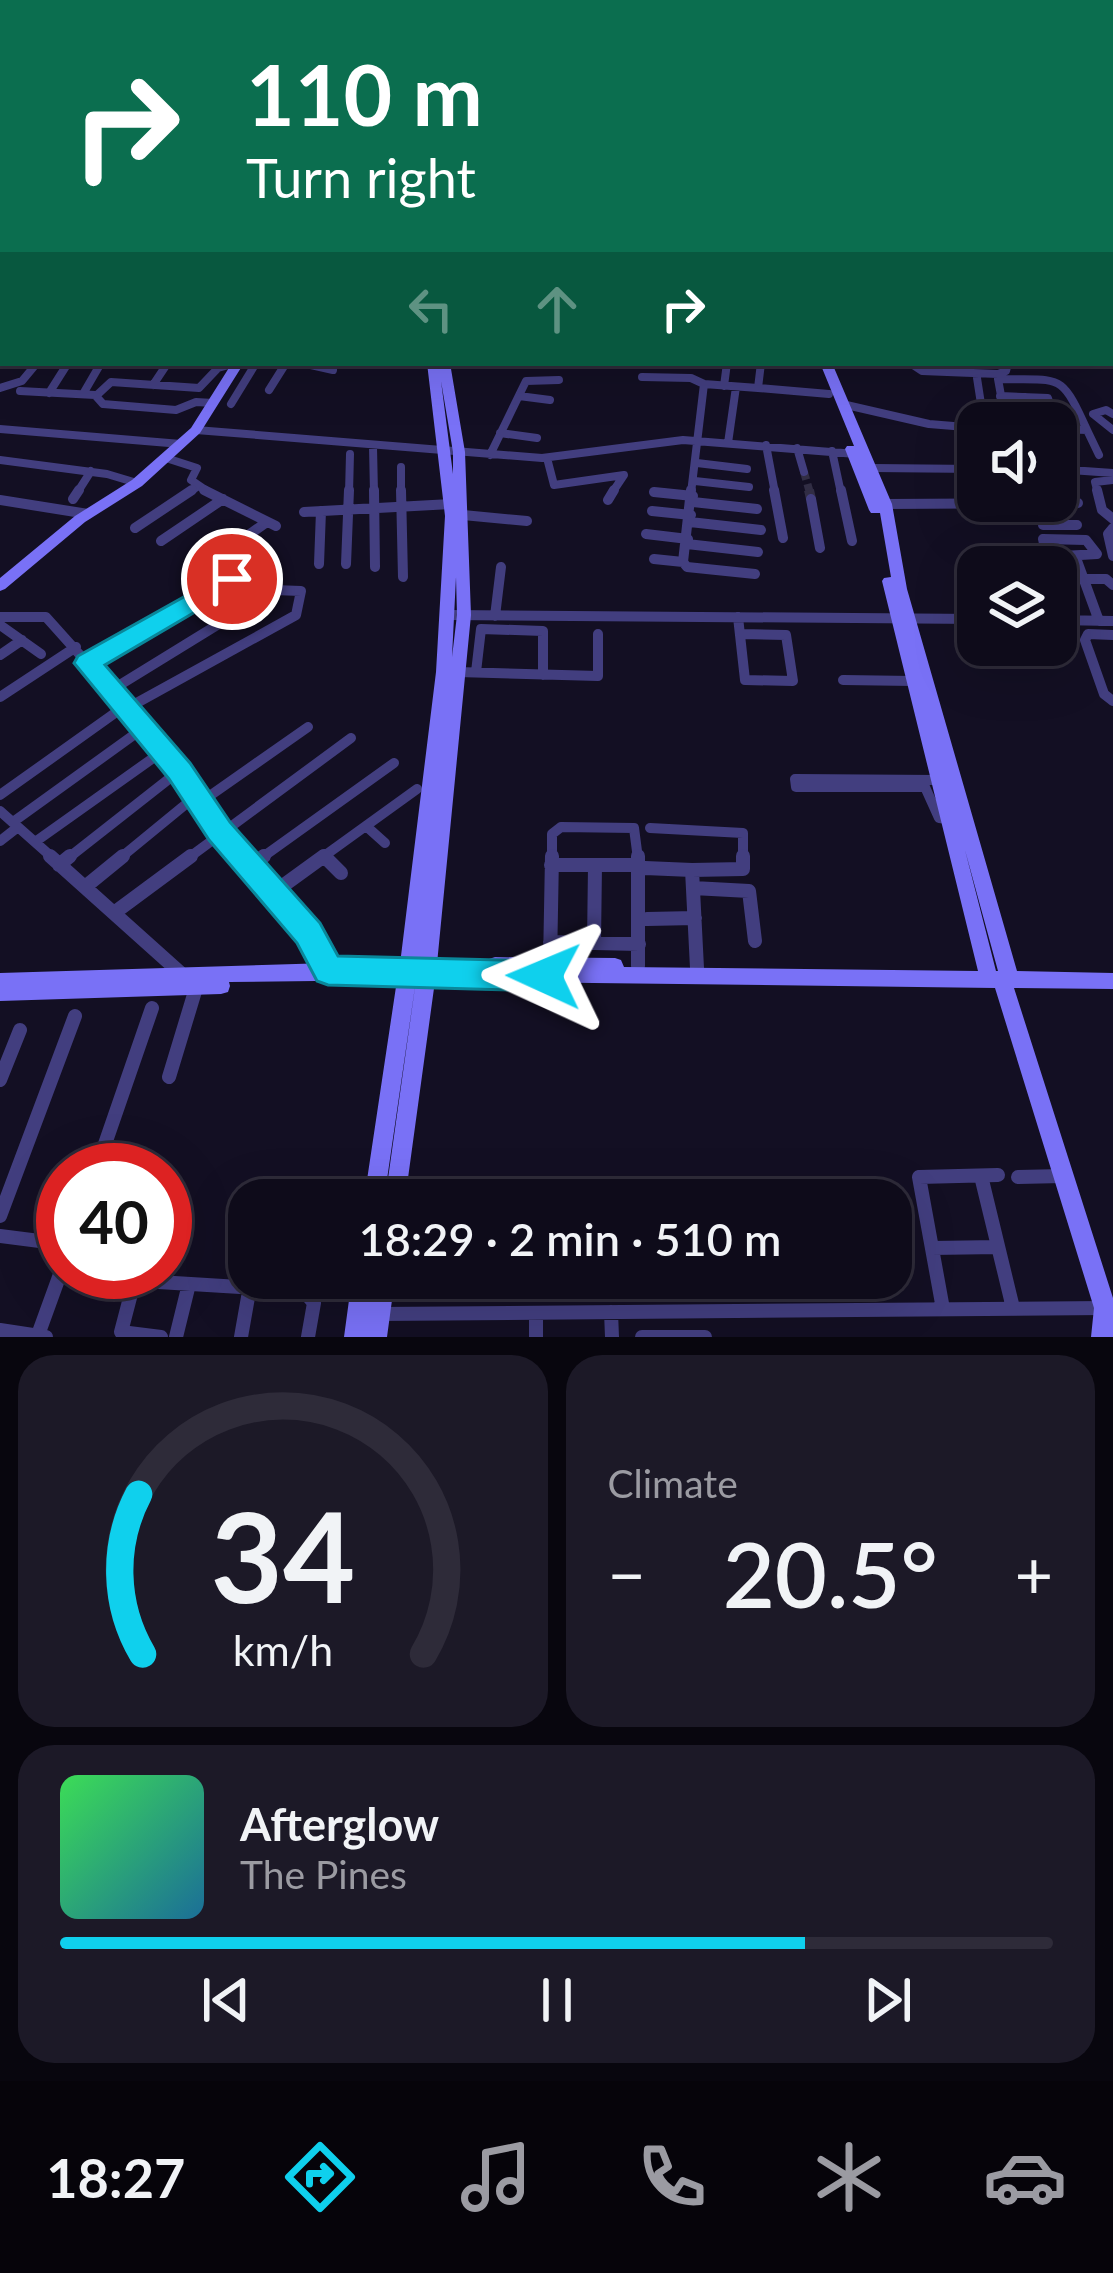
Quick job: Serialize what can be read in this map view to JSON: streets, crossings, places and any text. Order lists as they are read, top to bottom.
{
  "page": {
    "turn": ["110 m", "Turn right"],
    "limit": "40",
    "trip": "18:29 · 2 min · 510 m",
    "tile": "Climate",
    "heat": ["−", "20.5°", "+"],
    "song": ["Afterglow", "The Pines"],
    "tabs": "18:27",
    "gauge": ["34", "km/h"]
  }
}
